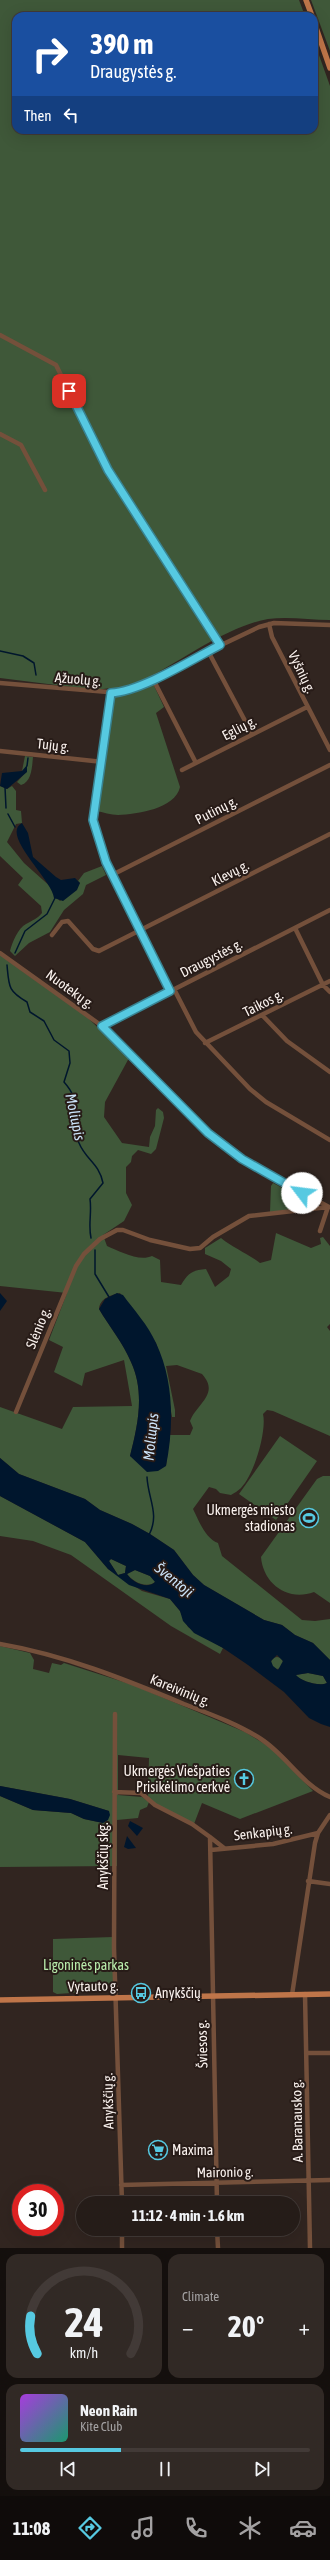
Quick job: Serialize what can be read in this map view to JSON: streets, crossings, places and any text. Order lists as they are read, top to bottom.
{
  "streets": {
    "main road": ["Vytauto g."],
    "street": [
      "Vyšnių g.",
      "Ąžuolų g.",
      "Eglių g.",
      "Tujų g.",
      "Putinų g.",
      "Klevų g.",
      "Draugystės g.",
      "Nuotekų g.",
      "Taikos g.",
      "Slėnio g.",
      "Kareivinių g.",
      "Senkapių g.",
      "Anykščių skg.",
      "Šviesos g.",
      "Anykščių g.",
      "A. Baranausko g.",
      "Maironio g."
    ]
  },
  "crossings": [
    ["Vyšnių g.", "Ąžuolų g."],
    ["Vyšnių g.", "Eglių g."],
    ["Draugystės g.", "Nuotekų g."],
    ["Nuotekų g.", "Slėnio g."],
    ["Senkapių g.", "Šviesos g."],
    ["Anykščių skg.", "Vytauto g."],
    ["Anykščių skg.", "Anykščių g."],
    ["Vytauto g.", "Šviesos g."],
    ["Vytauto g.", "Anykščių g."],
    ["Vytauto g.", "A. Baranausko g."],
    ["Šviesos g.", "Maironio g."],
    ["Anykščių g.", "Maironio g."],
    ["A. Baranausko g.", "Maironio g."]
  ],
  "water": ["Moliupis", "Šventoji"],
  "parks": ["Ligoninės parkas"],
  "places": {
    "sports": ["Ukmergės miesto stadionas"],
    "church": ["Ukmergės Viešpaties Prisikėlimo cerkvė"],
    "bus stop": ["Anykščių"],
    "supermarket": ["Maxima"]
  },
  "page": {
    "turn": ["390 m", "Draugystės g."],
    "then": "Then",
    "limit": "30",
    "trip": "11:12 · 4 min · 1.6 km",
    "tile": "Climate",
    "heat": ["−", "20°", "+"],
    "song": ["Neon Rain", "Kite Club"],
    "tabs": "11:08",
    "gauge": ["24", "km/h"]
  }
}
